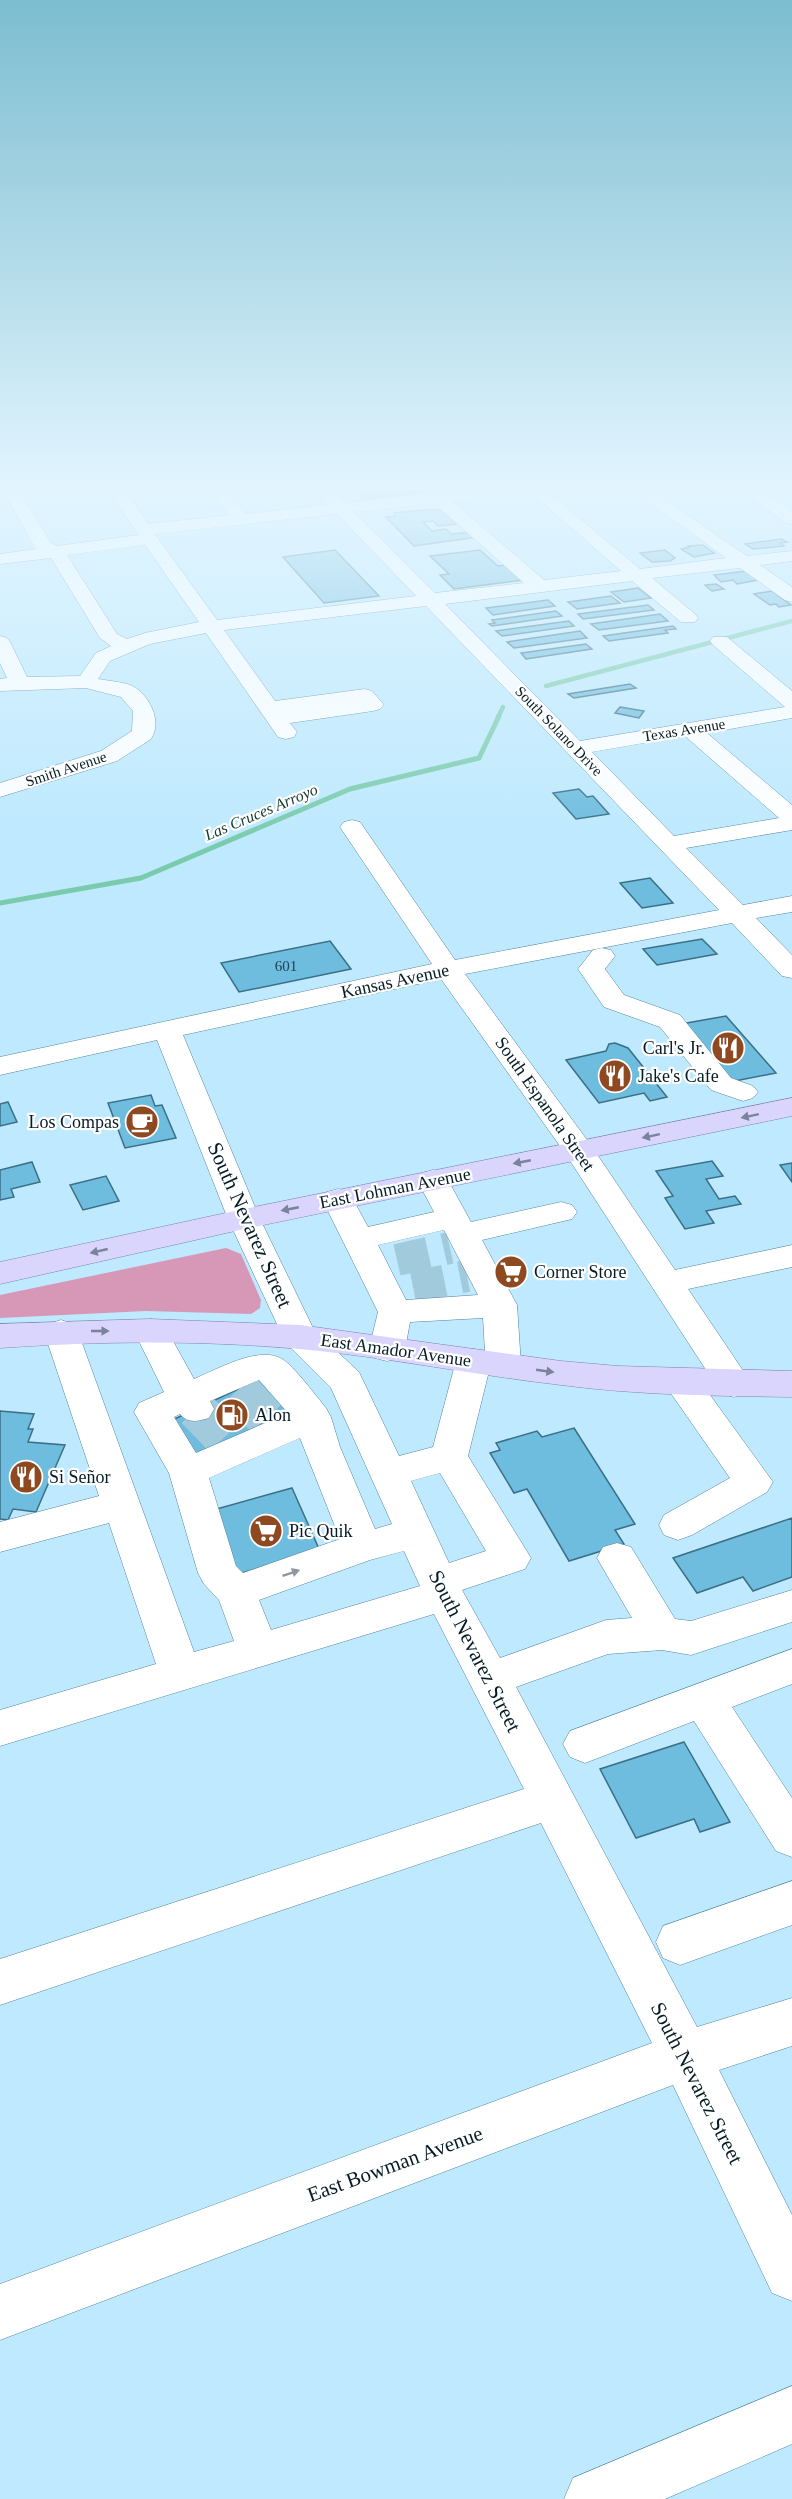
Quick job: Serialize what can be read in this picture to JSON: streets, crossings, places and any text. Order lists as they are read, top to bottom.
{
  "streets": {
    "main road": ["East Lohman Avenue", "East Amador Avenue"],
    "street": [
      "Texas Avenue",
      "South Solano Drive",
      "Smith Avenue",
      "Kansas Avenue",
      "South Espanola Street",
      "South Nevarez Street",
      "East Bowman Avenue"
    ]
  },
  "crossings": [
    ["Texas Avenue", "South Solano Drive"],
    ["South Solano Drive", "Kansas Avenue"],
    ["Kansas Avenue", "South Espanola Street"],
    ["Kansas Avenue", "South Nevarez Street"],
    ["South Espanola Street", "East Lohman Avenue"],
    ["South Espanola Street", "East Amador Avenue"],
    ["East Lohman Avenue", "South Nevarez Street"],
    ["South Nevarez Street", "East Amador Avenue"],
    ["South Nevarez Street", "East Bowman Avenue"]
  ],
  "one_way": ["East Lohman Avenue", "East Amador Avenue"],
  "water": ["Las Cruces Arroyo"],
  "places": {
    "restaurant": ["Carl's Jr.", "Jake's Cafe", "Si Señor"],
    "cafe": ["Los Compas"],
    "supermarket": ["Corner Store", "Pic Quik"],
    "fuel station": ["Alon"]
  },
  "house_numbers": ["601"]
}
